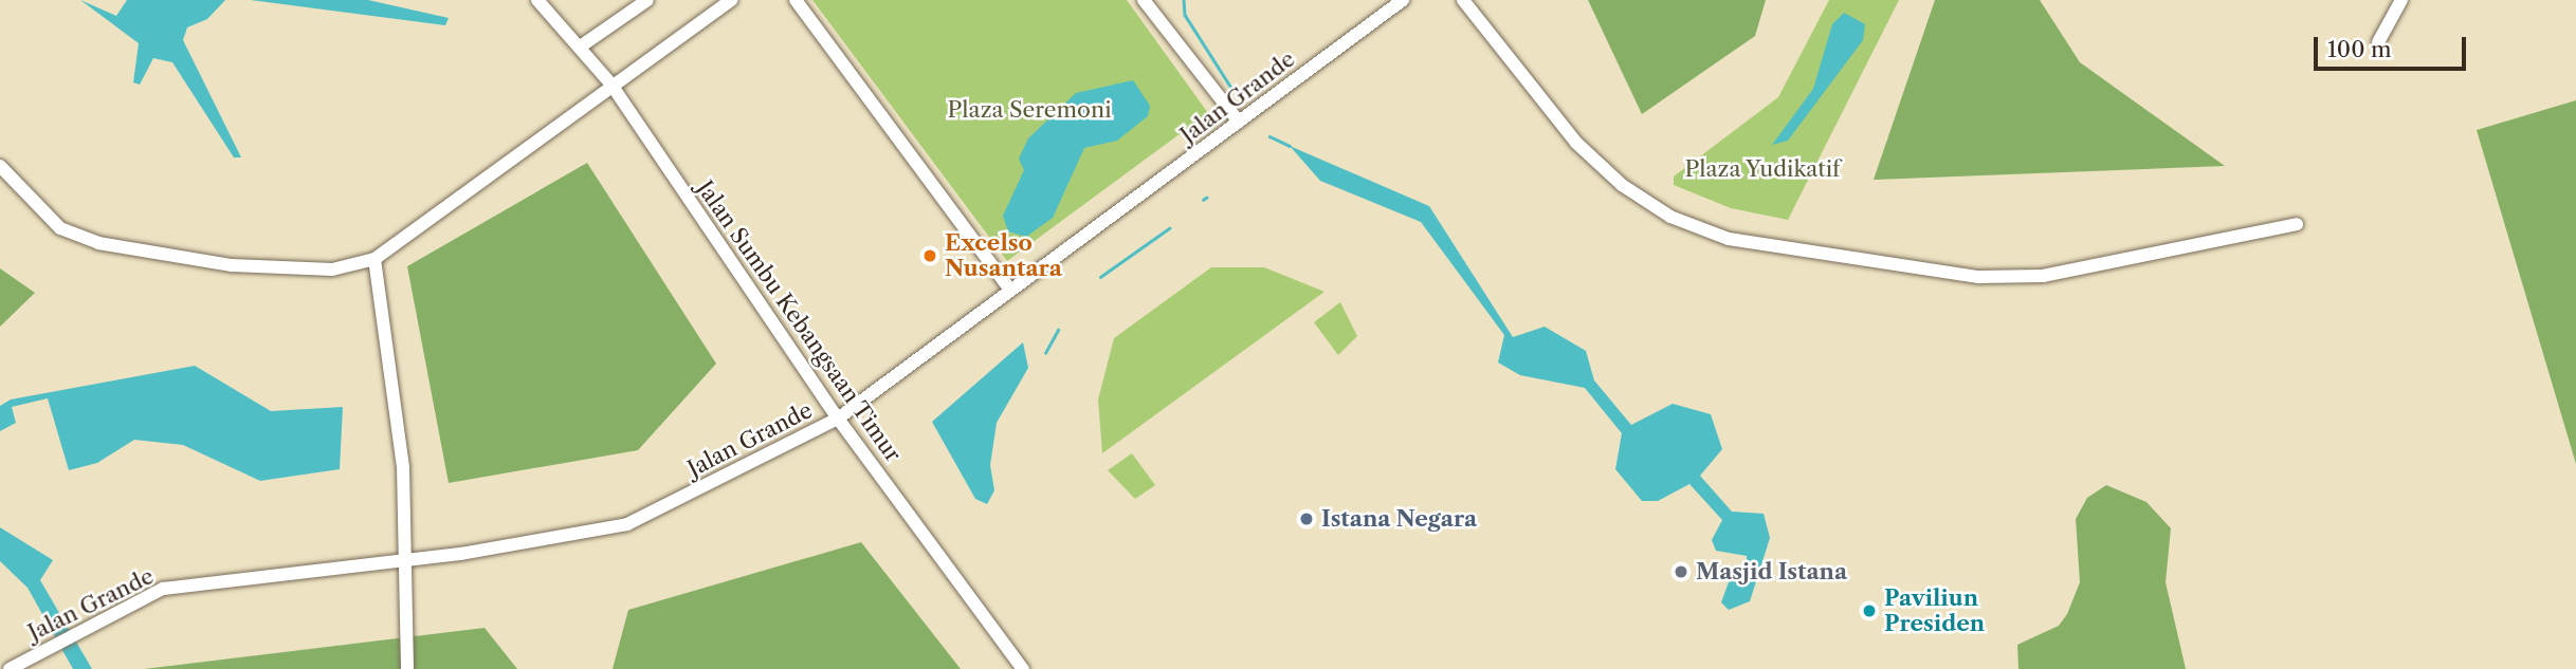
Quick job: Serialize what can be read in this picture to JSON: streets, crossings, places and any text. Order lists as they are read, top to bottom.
{
  "streets": {
    "street": ["Jalan Grande", "Jalan Sumbu Kebangsaan Timur"]
  },
  "crossings": [
    ["Jalan Grande", "Jalan Sumbu Kebangsaan Timur"]
  ],
  "parks": ["Plaza Seremoni", "Plaza Yudikatif"],
  "places": [
    "Excelso Nusantara",
    "Istana Negara",
    "Masjid Istana",
    "Paviliun Presiden"
  ],
  "scale_bar": "100 m"
}
